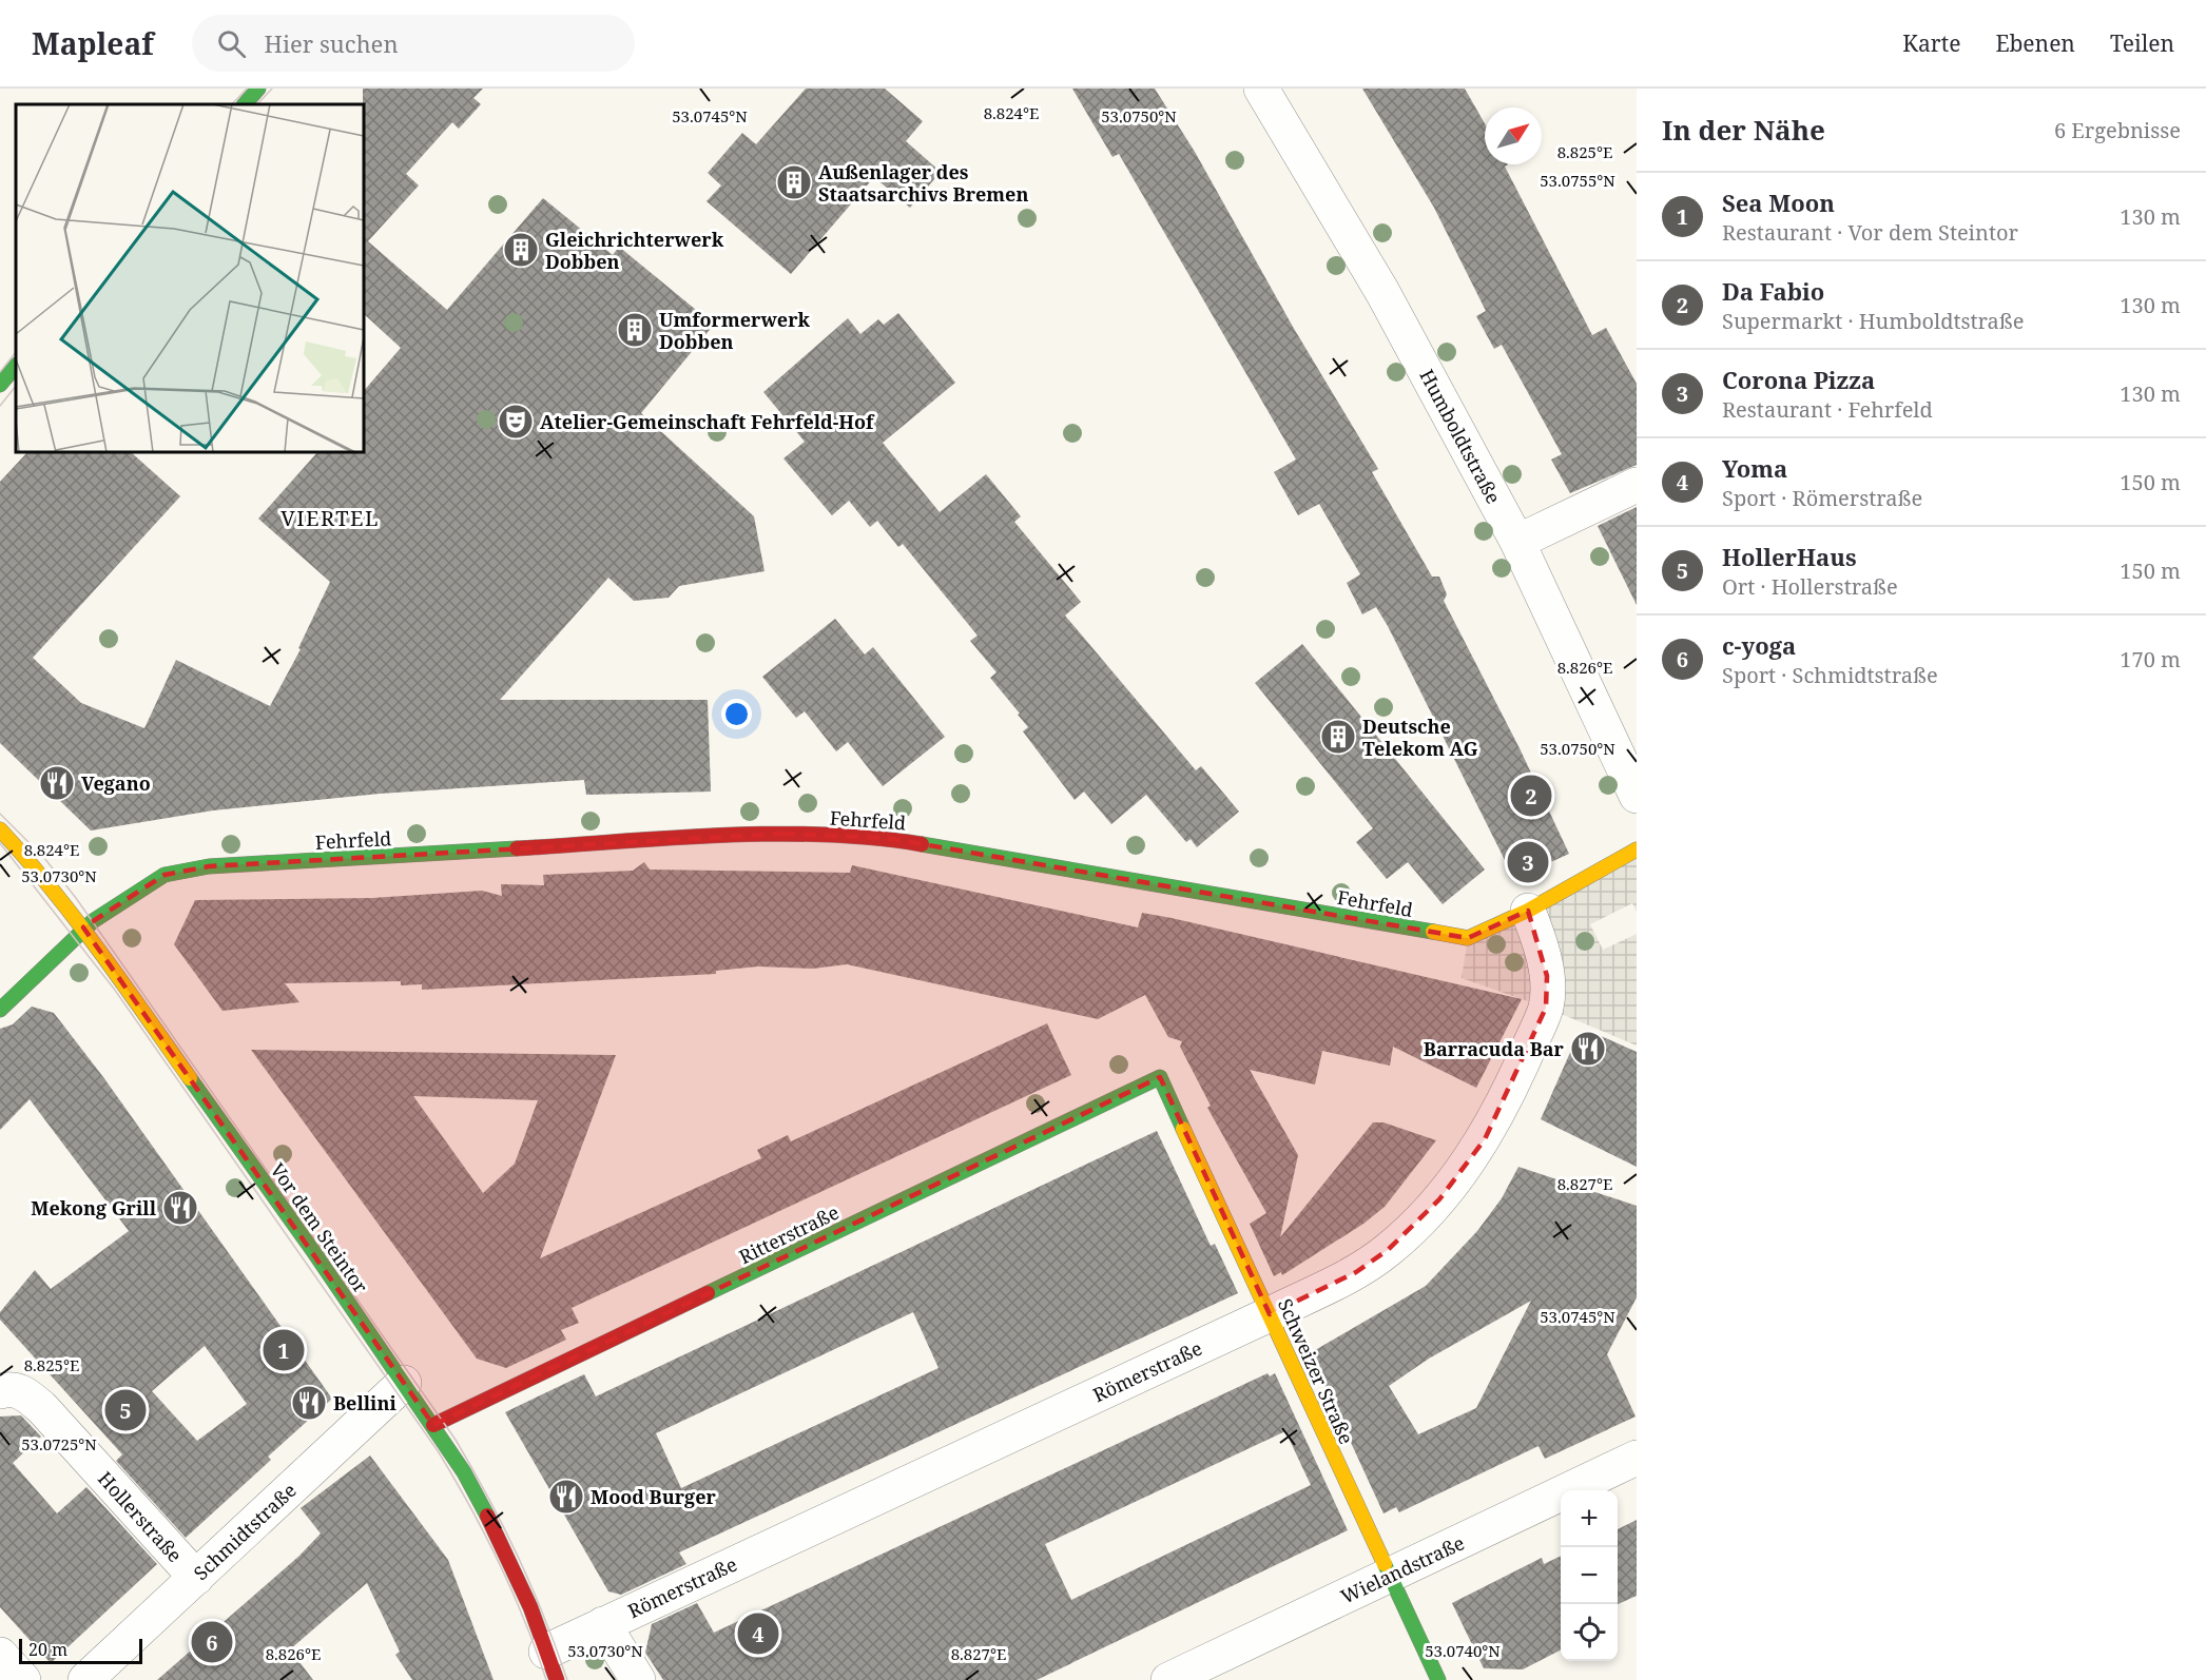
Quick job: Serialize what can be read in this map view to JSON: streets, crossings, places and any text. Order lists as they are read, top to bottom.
{
  "streets": {
    "street": [
      "Humboldtstraße",
      "Fehrfeld",
      "Vor dem Steintor",
      "Ritterstraße",
      "Römerstraße",
      "Schweizer Straße",
      "Hollerstraße",
      "Schmidtstraße",
      "Wielandstraße"
    ]
  },
  "crossings": [
    ["Fehrfeld", "Vor dem Steintor"],
    ["Fehrfeld", "Römerstraße"],
    ["Vor dem Steintor", "Ritterstraße"],
    ["Vor dem Steintor", "Römerstraße"],
    ["Vor dem Steintor", "Schmidtstraße"],
    ["Ritterstraße", "Schweizer Straße"],
    ["Römerstraße", "Schweizer Straße"],
    ["Schweizer Straße", "Wielandstraße"],
    ["Hollerstraße", "Schmidtstraße"]
  ],
  "districts": ["VIERTEL"],
  "places": {
    "building": [
      "Außenlager des Staatsarchivs Bremen",
      "Gleichrichterwerk Dobben",
      "Umformerwerk Dobben",
      "Deutsche Telekom AG"
    ],
    "theatre": ["Atelier-Gemeinschaft Fehrfeld-Hof"],
    "restaurant": [
      "Vegano",
      "Barracuda Bar",
      "Mekong Grill",
      "Bellini",
      "Mood Burger"
    ]
  },
  "scale_bar": "20 m",
  "north": "top right",
  "page": {
    "header": "Mapleaf",
    "search": "Hier suchen",
    "nav": ["Karte", "Ebenen", "Teilen"],
    "heading": ["In der Nähe", "6 Ergebnisse"],
    "list": [
      {
        "mark": "1",
        "name": "Sea Moon",
        "note": "Restaurant · Vor dem Steintor",
        "value": "130 m"
      },
      {
        "mark": "2",
        "name": "Da Fabio",
        "note": "Supermarkt · Humboldtstraße",
        "value": "130 m"
      },
      {
        "mark": "3",
        "name": "Corona Pizza",
        "note": "Restaurant · Fehrfeld",
        "value": "130 m"
      },
      {
        "mark": "4",
        "name": "Yoma",
        "note": "Sport · Römerstraße",
        "value": "150 m"
      },
      {
        "mark": "5",
        "name": "HollerHaus",
        "note": "Ort · Hollerstraße",
        "value": "150 m"
      },
      {
        "mark": "6",
        "name": "c-yoga",
        "note": "Sport · Schmidtstraße",
        "value": "170 m"
      }
    ],
    "pins": [
      "2",
      "3",
      "1",
      "5",
      "4",
      "6"
    ],
    "map_buttons": ["+", "−"],
    "scale": "20 m"
  },
  "coordinates": [
    "8.824°E",
    "53.0745°N",
    "53.0750°N",
    "8.825°E",
    "53.0755°N",
    "8.826°E",
    "53.0730°N",
    "8.827°E",
    "53.0725°N",
    "53.0740°N"
  ]
}
